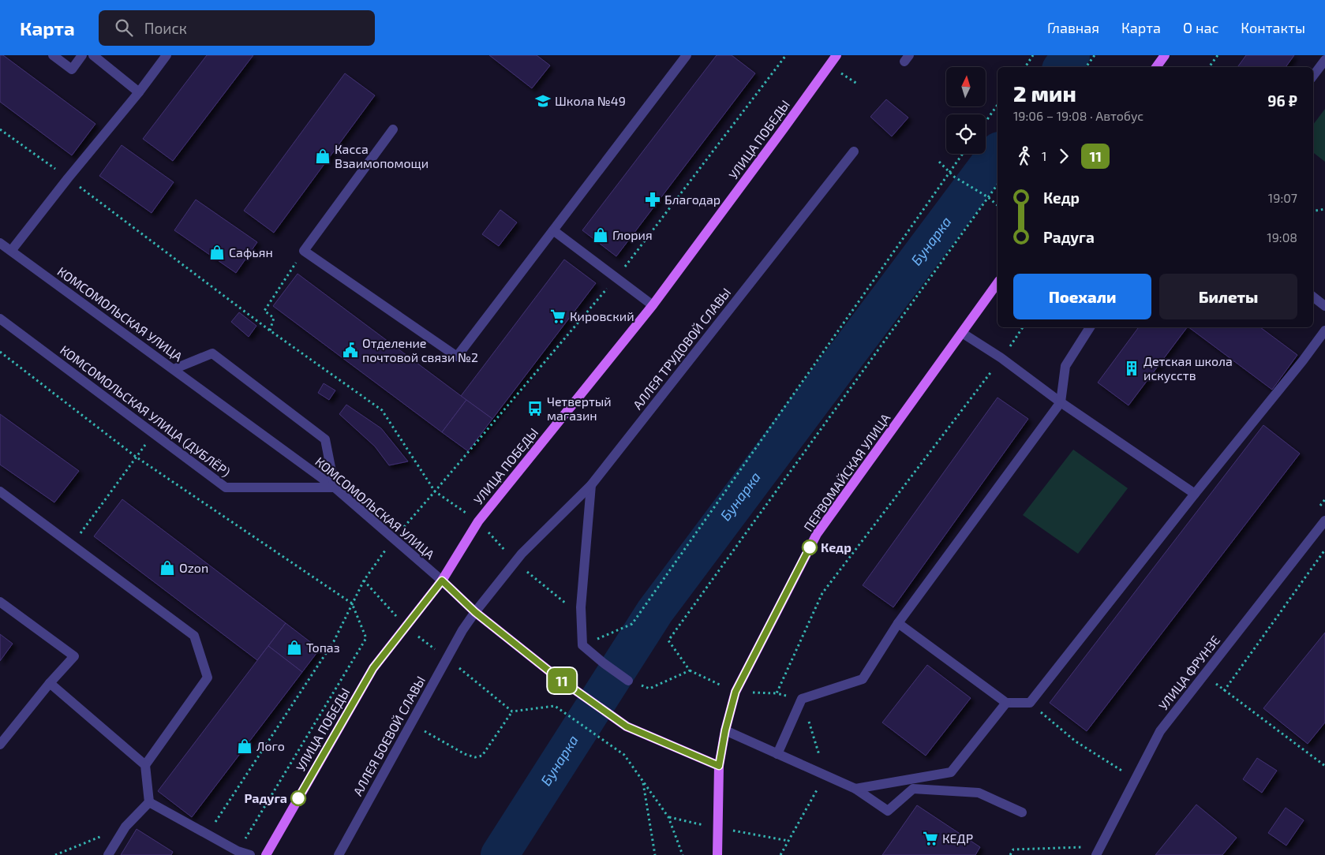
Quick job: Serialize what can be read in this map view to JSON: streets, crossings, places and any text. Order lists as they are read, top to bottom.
{
  "streets": {
    "main road": ["УЛИЦА ПОБЕДЫ", "КОМСОМОЛЬСКАЯ УЛИЦА", "ПЕРВОМАЙСКАЯ УЛИЦА"],
    "street": [
      "АЛЛЕЯ ТРУДОВОЙ СЛАВЫ",
      "КОМСОМОЛЬСКАЯ УЛИЦА (ДУБЛЁР)",
      "УЛИЦА ФРУНЗЕ",
      "АЛЛЕЯ БОЕВОЙ СЛАВЫ"
    ]
  },
  "crossings": [
    ["УЛИЦА ПОБЕДЫ", "КОМСОМОЛЬСКАЯ УЛИЦА"],
    ["КОМСОМОЛЬСКАЯ УЛИЦА", "АЛЛЕЯ ТРУДОВОЙ СЛАВЫ"],
    ["КОМСОМОЛЬСКАЯ УЛИЦА", "КОМСОМОЛЬСКАЯ УЛИЦА (ДУБЛЁР)"],
    ["КОМСОМОЛЬСКАЯ УЛИЦА", "ПЕРВОМАЙСКАЯ УЛИЦА"],
    ["КОМСОМОЛЬСКАЯ УЛИЦА", "АЛЛЕЯ БОЕВОЙ СЛАВЫ"],
    ["АЛЛЕЯ ТРУДОВОЙ СЛАВЫ", "АЛЛЕЯ БОЕВОЙ СЛАВЫ"]
  ],
  "water": ["Бунарка"],
  "places": {
    "school or university": ["Школа №49"],
    "shop": [
      "Касса Взаимопомощи",
      "Глория",
      "Сафьян",
      "Ozon",
      "Топаз",
      "Лого"
    ],
    "pharmacy": ["Благодар"],
    "supermarket": ["Кировский", "КЕДР"],
    "public building": ["Отделение почтовой связи №2"],
    "building": ["Детская школа искусств"],
    "bus stop": ["Четвертый магазин"],
    "other": ["Кедр", "Радуга"]
  },
  "lines": ["bus line 11"],
  "north": "top",
  "page": {
    "header": "Карта",
    "search": "Поиск",
    "nav": [
      "Главная",
      "Карта",
      "О нас",
      "Контакты"
    ],
    "on_map": "11",
    "heading": ["2 мин", "19:06 – 19:08 · Автобус", "96 ₽"],
    "legs": ["1", "11"],
    "list": [
      {
        "name": "Кедр",
        "value": "19:07"
      },
      {
        "name": "Радуга",
        "value": "19:08"
      }
    ],
    "buttons": ["Поехали", "Билеты"]
  }
}
